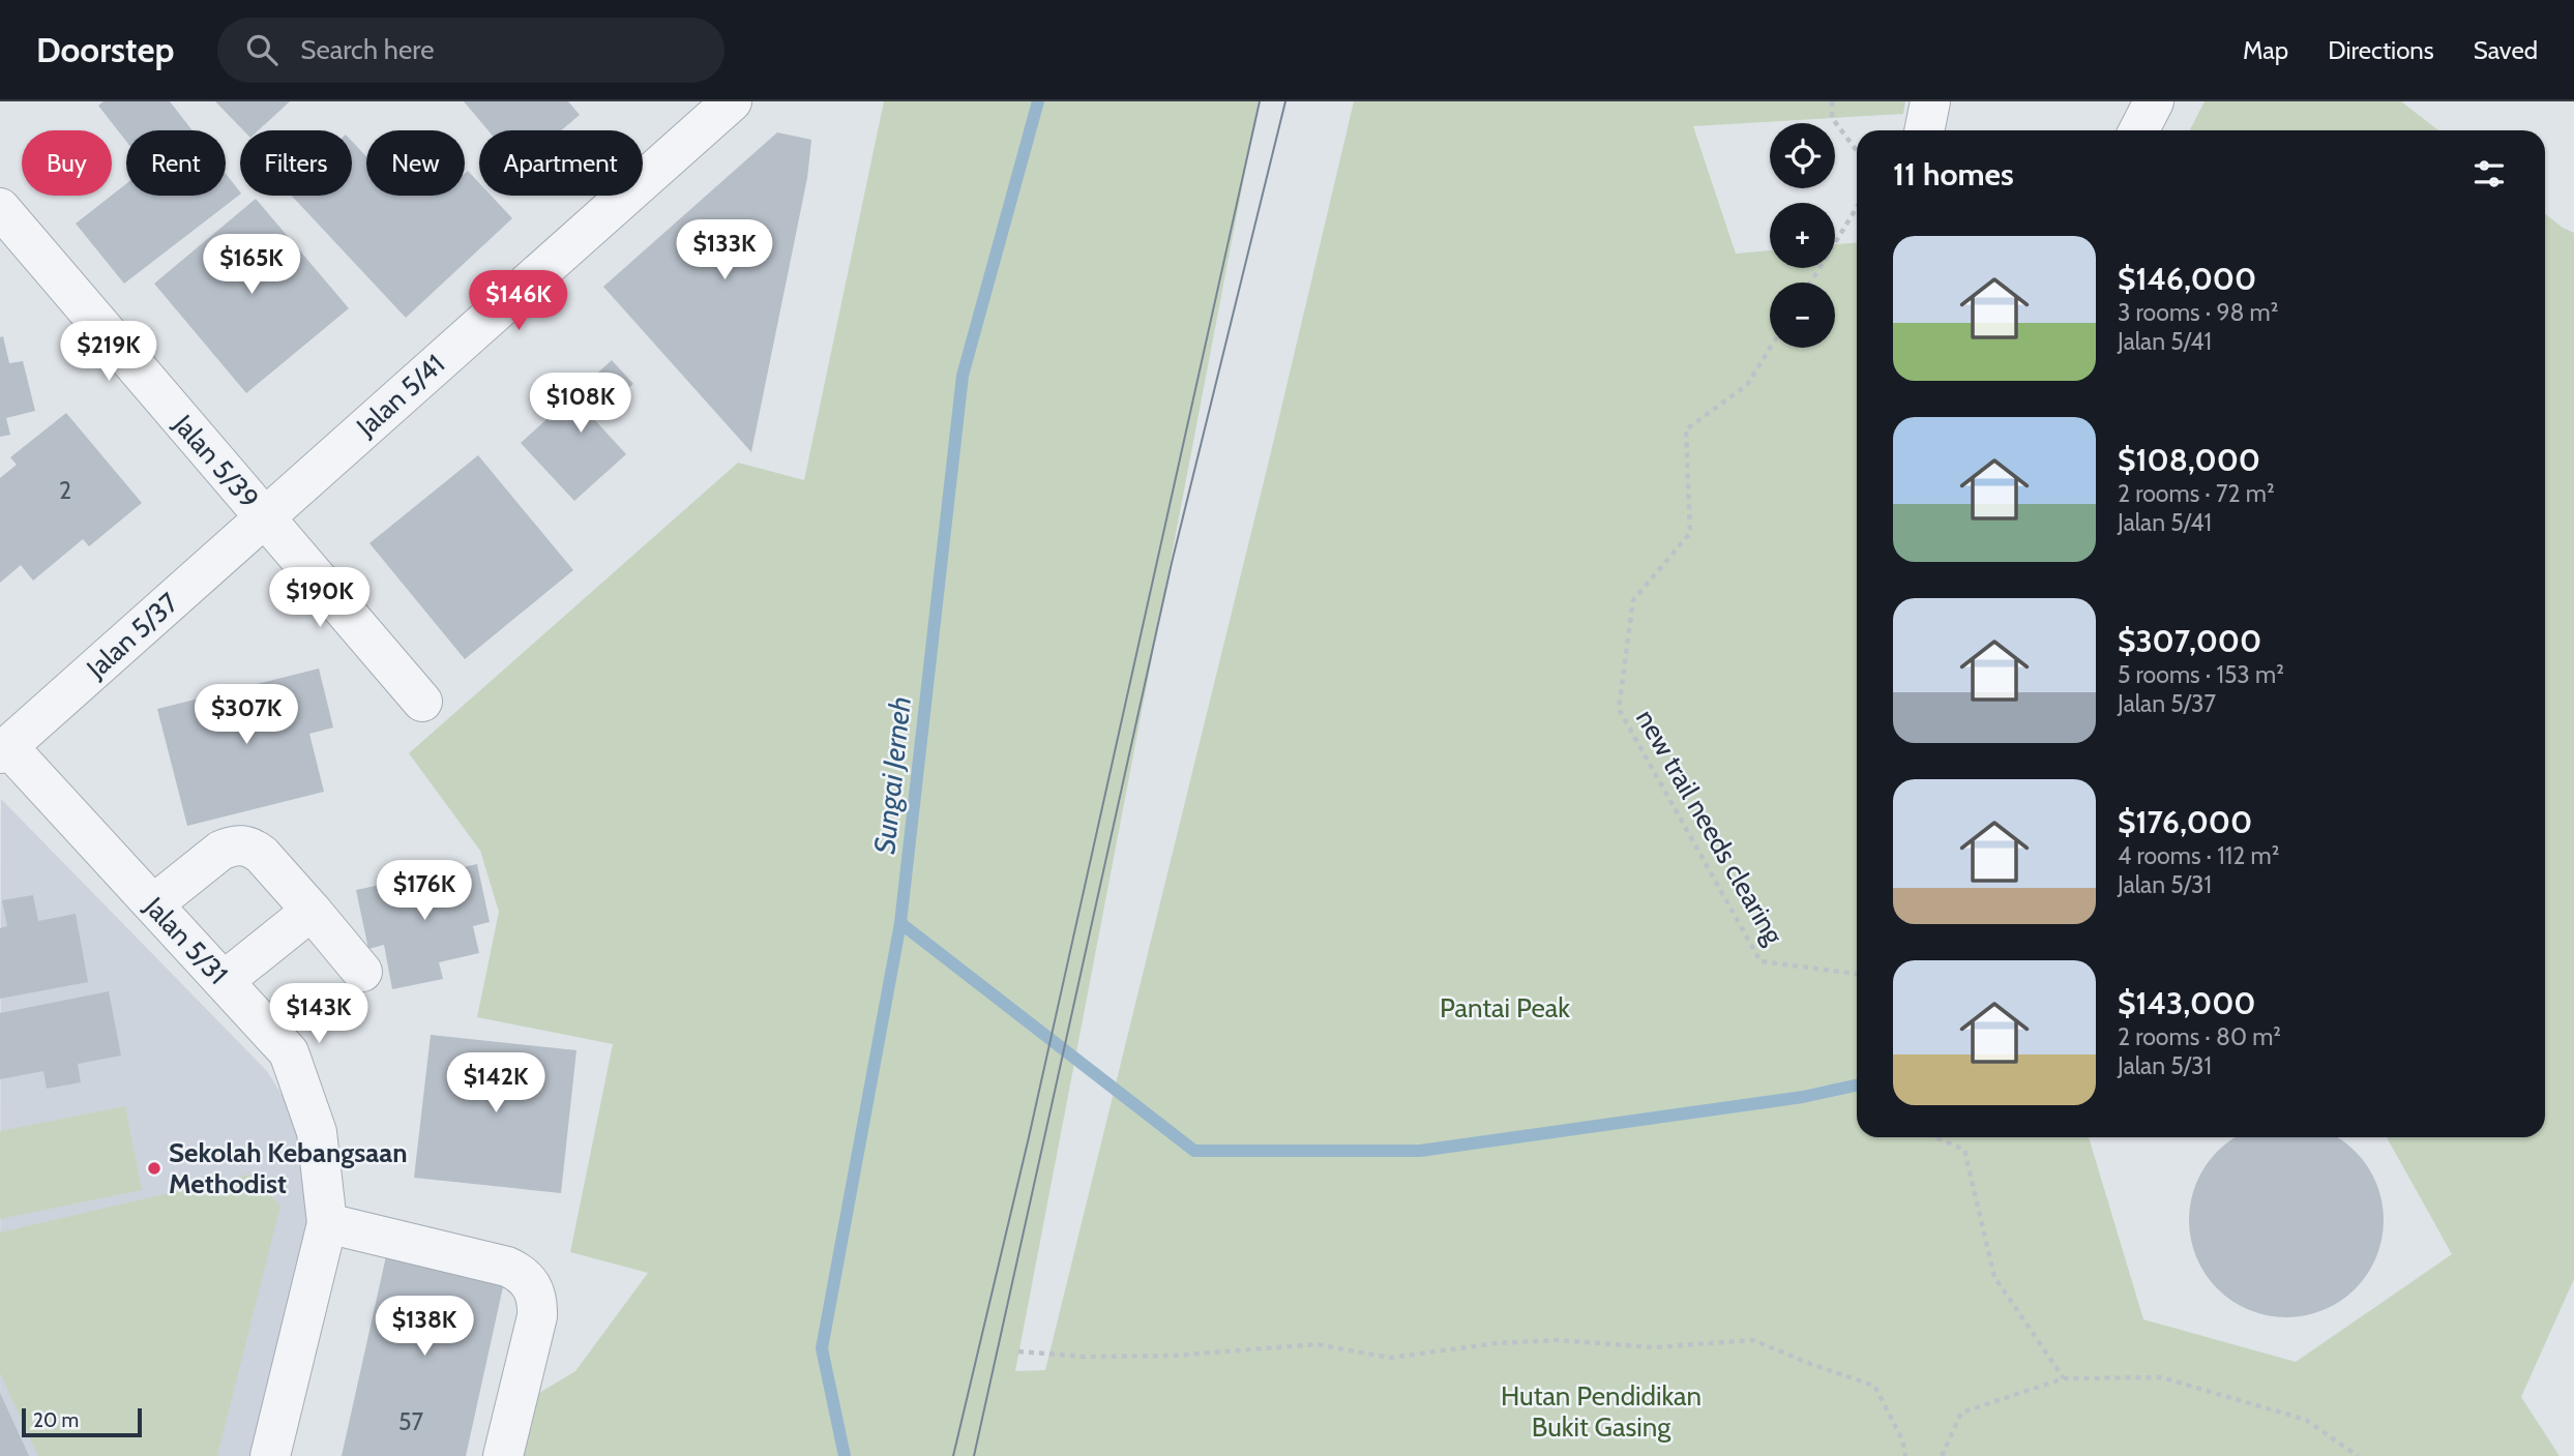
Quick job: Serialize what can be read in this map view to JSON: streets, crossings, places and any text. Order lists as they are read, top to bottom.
{
  "streets": {
    "street": [
      "Jalan 5/41",
      "Jalan 5/39",
      "Jalan 5/37",
      "Jalan 5/31"
    ],
    "path": ["new trail needs clearing"]
  },
  "crossings": [
    ["Jalan 5/41", "Jalan 5/39"],
    ["Jalan 5/41", "Jalan 5/37"],
    ["Jalan 5/39", "Jalan 5/37"],
    ["Jalan 5/37", "Jalan 5/31"]
  ],
  "water": ["Sungai Jerneh"],
  "parks": ["Pantai Peak", "Hutan Pendidikan Bukit Gasing"],
  "places": ["Sekolah Kebangsaan Methodist"],
  "house_numbers": ["2", "57"],
  "scale_bar": "20 m",
  "page": {
    "header": "Doorstep",
    "search": "Search here",
    "nav": ["Map", "Directions", "Saved"],
    "map_buttons": ["+", "−"],
    "chip": [
      "Buy",
      "Rent",
      "Filters",
      "New",
      "Apartment"
    ],
    "heading": "11 homes",
    "list": [
      {
        "name": "$146,000",
        "note": "3 rooms · 98 m² · Jalan 5/41"
      },
      {
        "name": "$108,000",
        "note": "2 rooms · 72 m² · Jalan 5/41"
      },
      {
        "name": "$307,000",
        "note": "5 rooms · 153 m² · Jalan 5/37"
      },
      {
        "name": "$176,000",
        "note": "4 rooms · 112 m² · Jalan 5/31"
      },
      {
        "name": "$143,000",
        "note": "2 rooms · 80 m² · Jalan 5/31"
      }
    ],
    "price": [
      "$133K",
      "$165K",
      "$146K",
      "$219K",
      "$108K",
      "$190K",
      "$307K",
      "$176K",
      "$143K",
      "$142K",
      "$138K"
    ],
    "scale": "20 m"
  }
}
